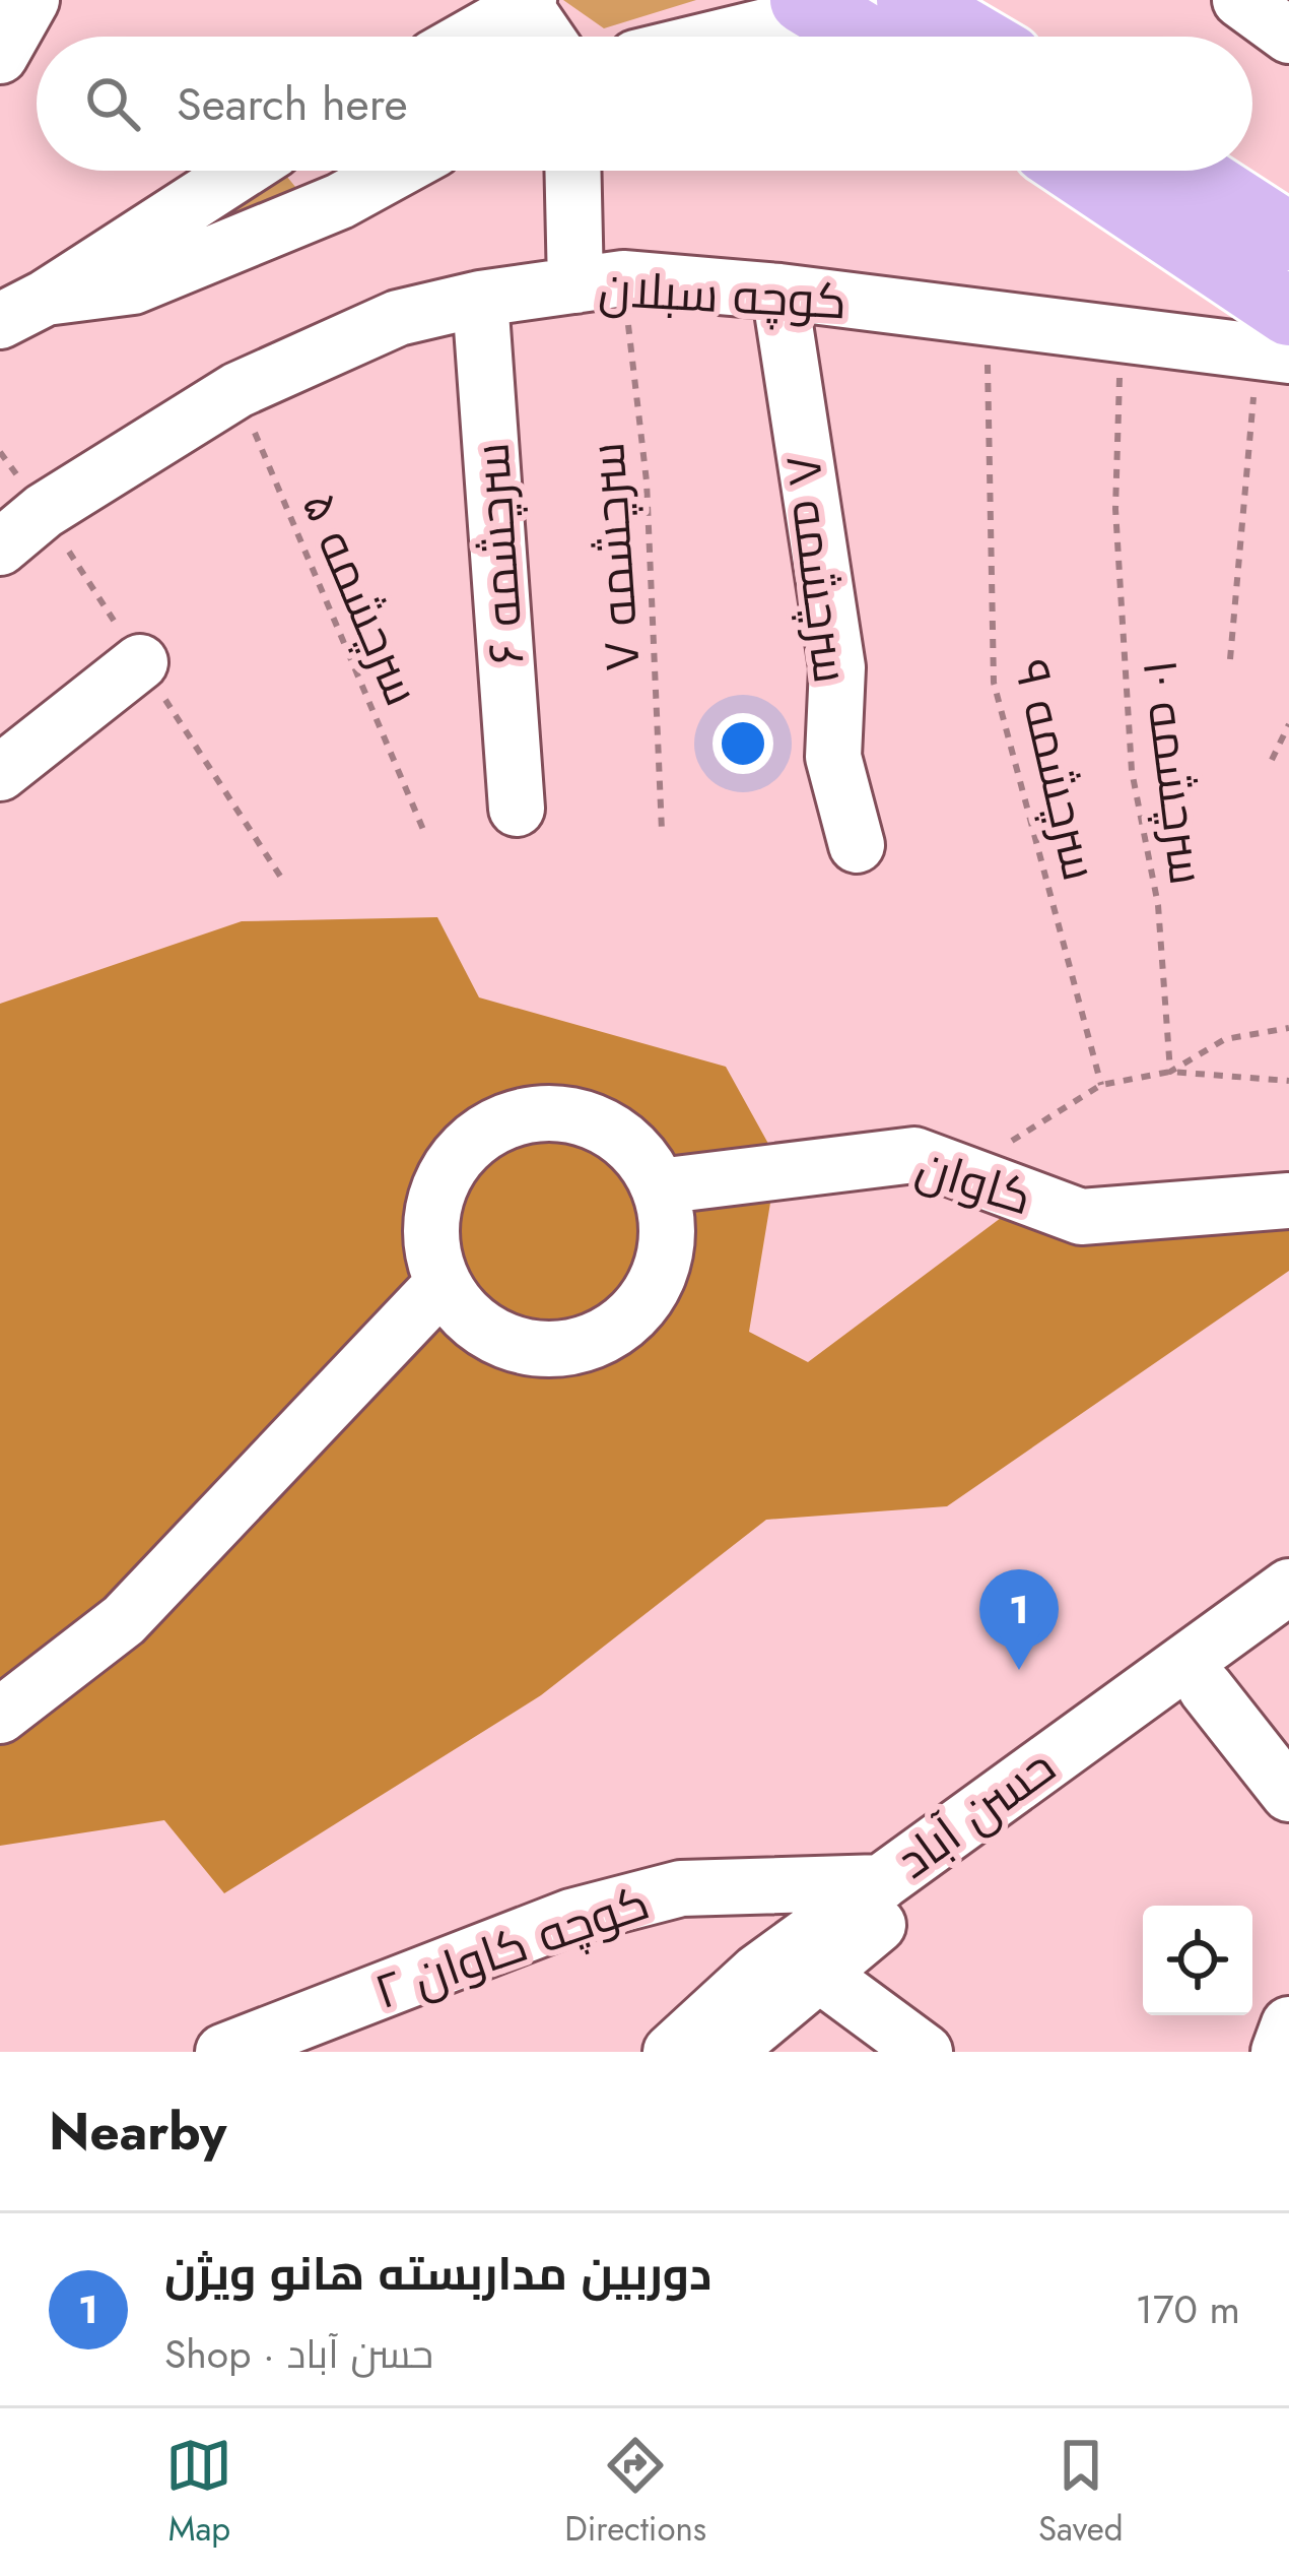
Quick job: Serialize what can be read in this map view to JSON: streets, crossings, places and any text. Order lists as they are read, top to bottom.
{
  "streets": {
    "street": [
      "کوچه سبلان",
      "سرچشمه ۶",
      "سرچشمه ۸",
      "کاوان",
      "حسن آباد",
      "کوچه کاوان ۲"
    ],
    "path": [
      "سرچشمه ۷",
      "سرچشمه ۵",
      "سرچشمه ۹",
      "سرچشمه ۱۰"
    ]
  },
  "crossings": [
    ["کوچه سبلان", "سرچشمه ۶"],
    ["کوچه سبلان", "سرچشمه ۷"],
    ["کوچه سبلان", "سرچشمه ۸"],
    ["کوچه سبلان", "سرچشمه ۵"],
    ["کوچه سبلان", "سرچشمه ۹"],
    ["کوچه سبلان", "سرچشمه ۱۰"],
    ["حسن آباد", "کوچه کاوان ۲"]
  ],
  "page": {
    "search": "Search here",
    "pins": "1",
    "heading": "Nearby",
    "list": [
      {
        "mark": "1",
        "name": "دوربین مداربسته هانو ویژن",
        "note": "Shop · حسن آباد",
        "value": "170 m"
      }
    ],
    "nav": ["Map", "Directions", "Saved"]
  }
}
